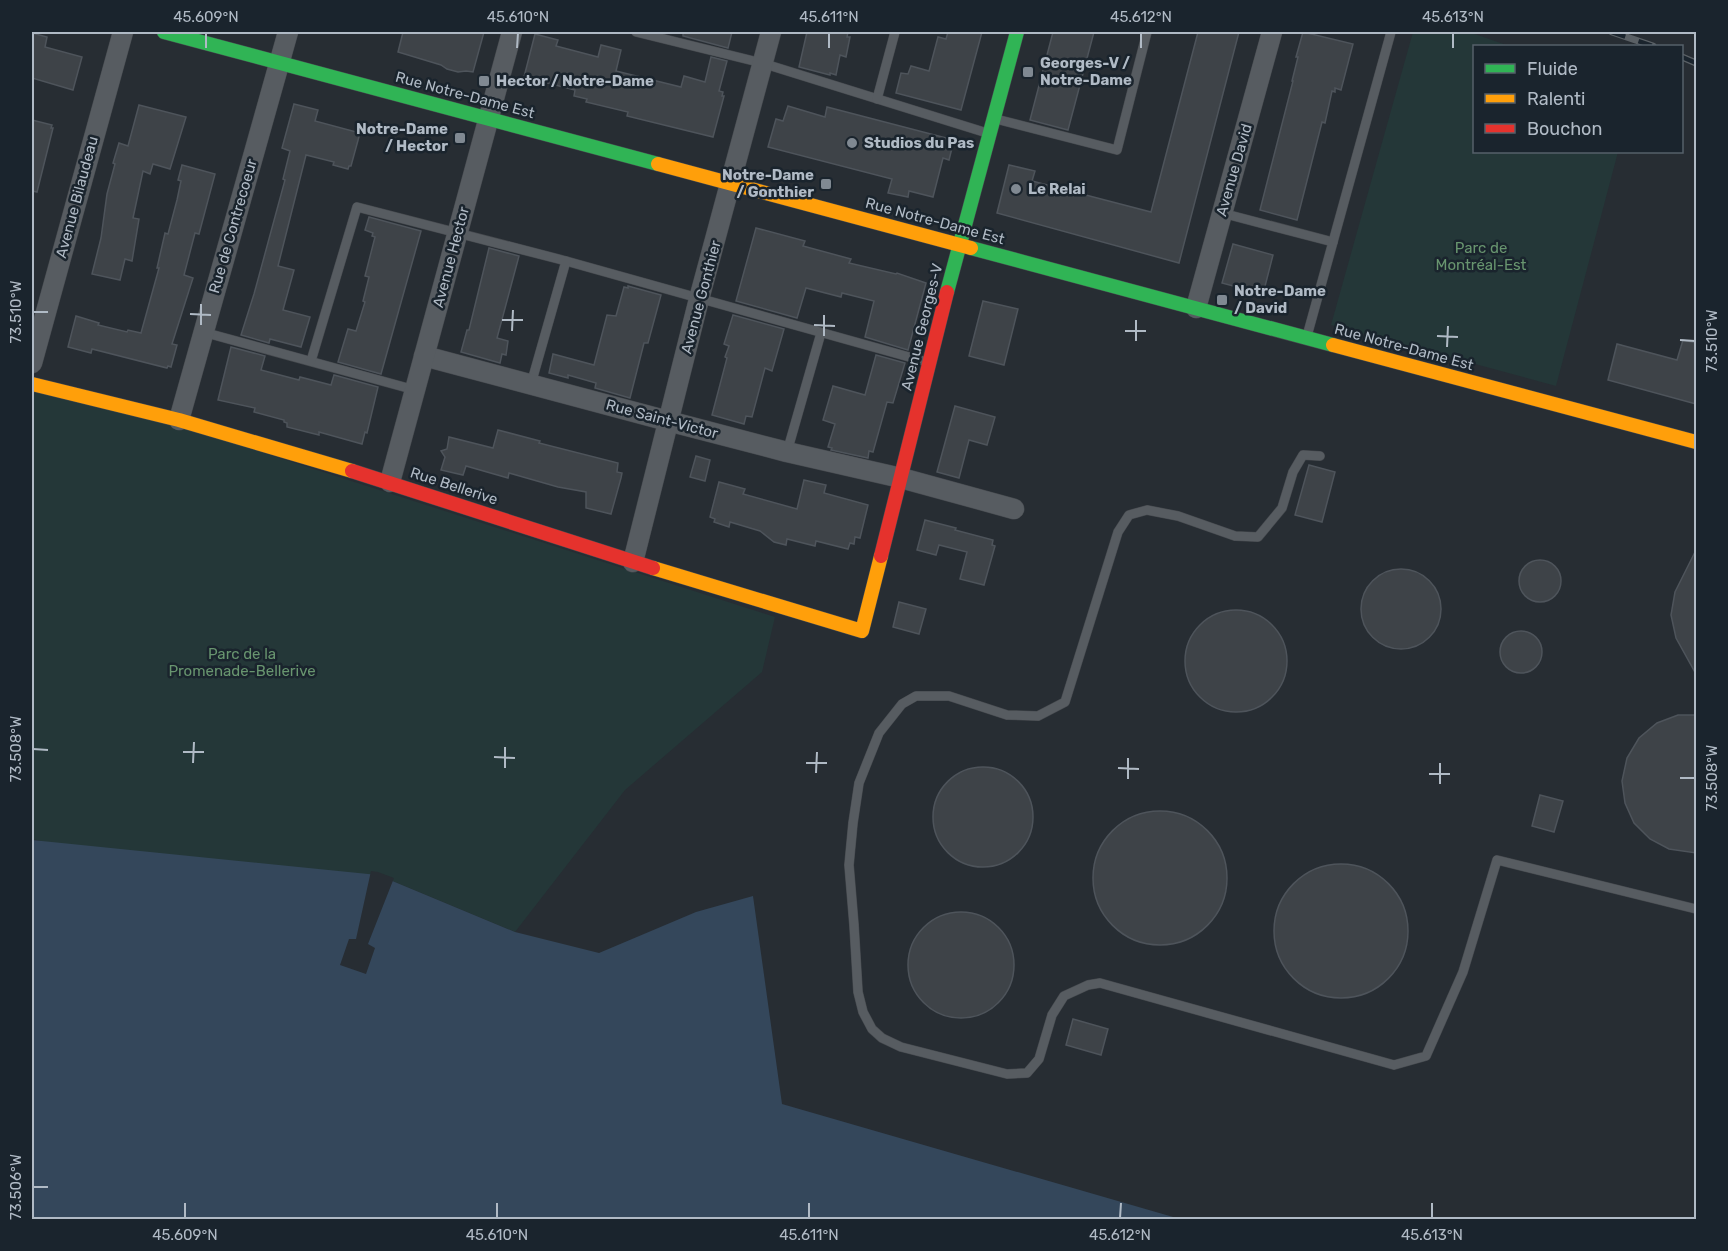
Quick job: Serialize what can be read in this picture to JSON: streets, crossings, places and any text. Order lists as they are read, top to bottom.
{
  "streets": {
    "main road": ["Rue Notre-Dame Est", "Avenue Georges-V", "Rue Bellerive"],
    "street": [
      "Avenue David",
      "Avenue Bilaudeau",
      "Rue de Contrecoeur",
      "Avenue Hector",
      "Avenue Gonthier",
      "Rue Saint-Victor"
    ]
  },
  "crossings": [
    ["Rue Notre-Dame Est", "Avenue David"],
    ["Rue Notre-Dame Est", "Rue de Contrecoeur"],
    ["Rue Notre-Dame Est", "Avenue Hector"],
    ["Rue Notre-Dame Est", "Avenue Gonthier"],
    ["Rue Notre-Dame Est", "Avenue Georges-V"],
    ["Rue de Contrecoeur", "Rue Bellerive"],
    ["Avenue Hector", "Rue Saint-Victor"],
    ["Avenue Hector", "Rue Bellerive"],
    ["Avenue Gonthier", "Rue Saint-Victor"],
    ["Avenue Gonthier", "Rue Bellerive"],
    ["Avenue Georges-V", "Rue Saint-Victor"],
    ["Avenue Georges-V", "Rue Bellerive"]
  ],
  "parks": ["Parc de Montréal-Est", "Parc de la Promenade-Bellerive"],
  "places": {
    "transit": [
      "Georges-V / Notre-Dame",
      "Hector / Notre-Dame",
      "Notre-Dame / Hector",
      "Notre-Dame / Gonthier",
      "Notre-Dame / David"
    ],
    "other": ["Studios du Pas", "Le Relai"]
  },
  "legend": ["Fluide", "Ralenti", "Bouchon"],
  "coordinates": [
    "45.609°N",
    "45.610°N",
    "45.611°N",
    "45.612°N",
    "45.613°N",
    "73.510°W",
    "73.508°W",
    "73.506°W"
  ]
}
